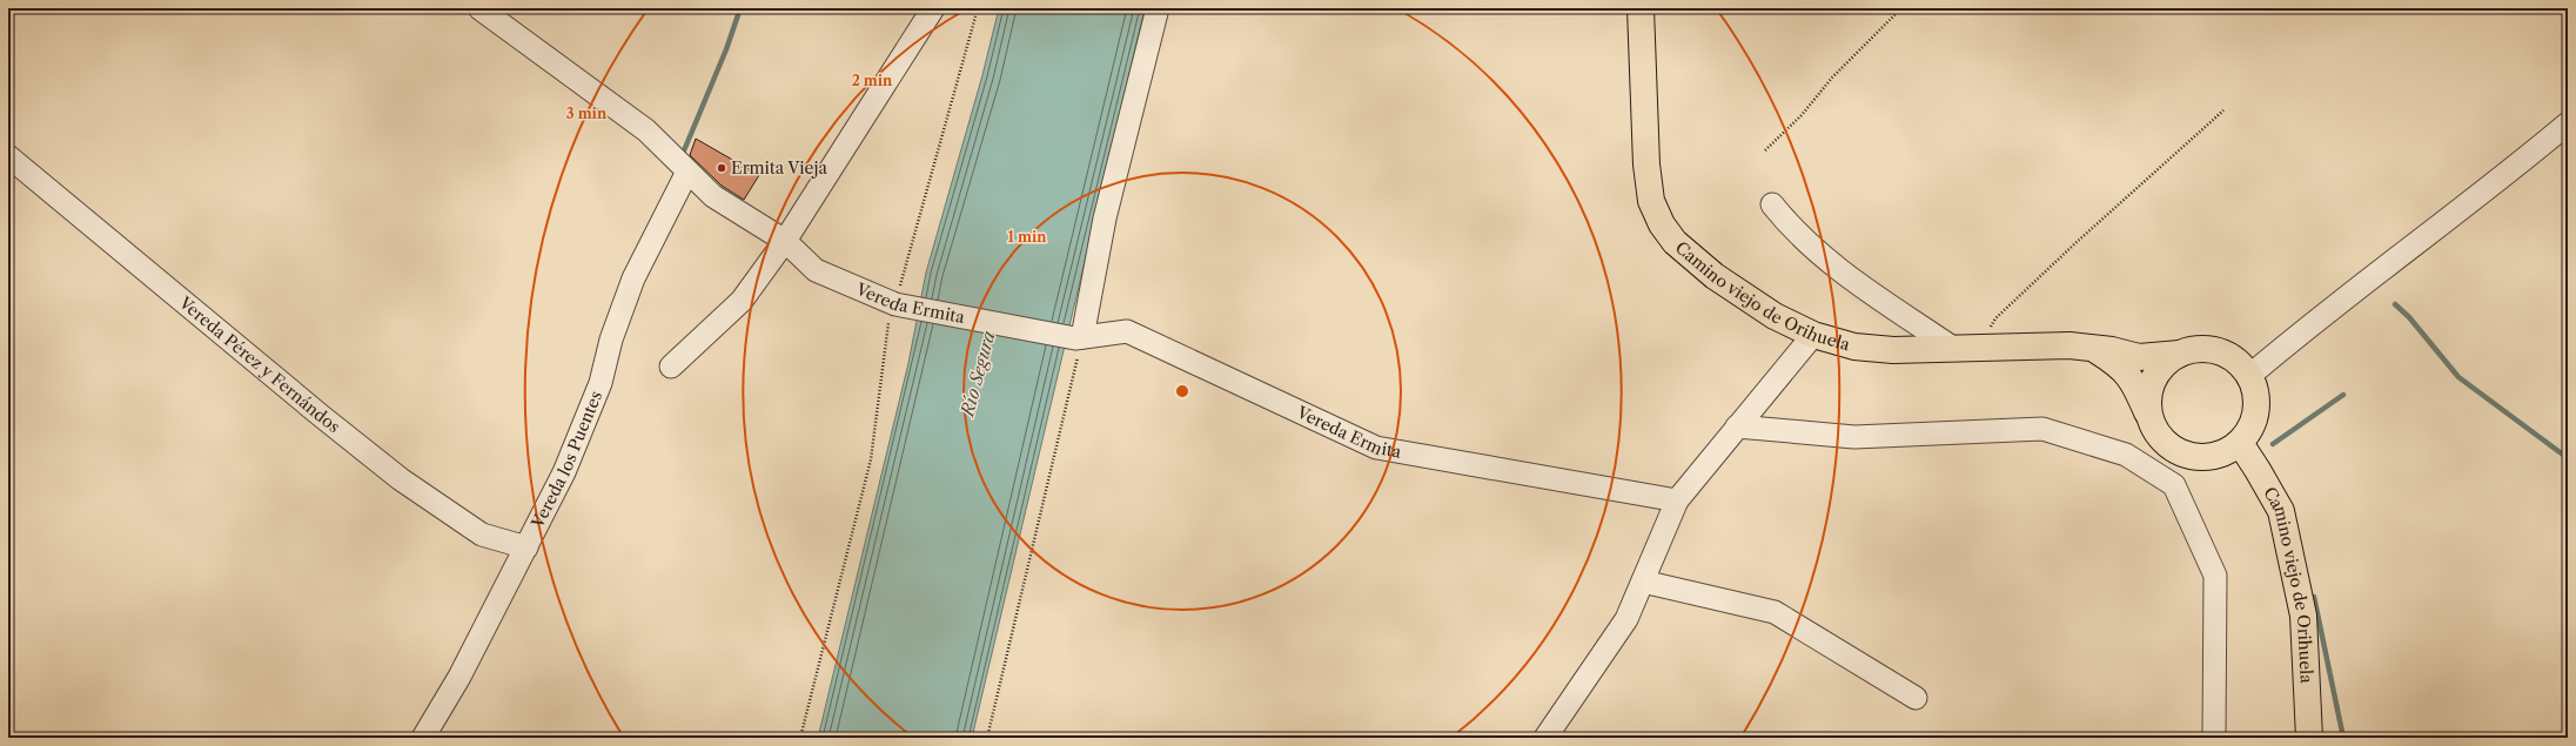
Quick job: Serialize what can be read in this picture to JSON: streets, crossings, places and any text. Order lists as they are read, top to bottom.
{
  "streets": {
    "main road": ["Camino viejo de Orihuela"],
    "street": ["Vereda Ermita", "Vereda Pérez y Fernándos", "Vereda los Puentes"]
  },
  "crossings": [
    ["Vereda Ermita", "Vereda los Puentes"],
    ["Vereda Pérez y Fernándos", "Vereda los Puentes"]
  ],
  "water": ["Río Segura"],
  "places": ["Ermita Vieja"],
  "rings": ["2 min", "3 min", "1 min"]
}
